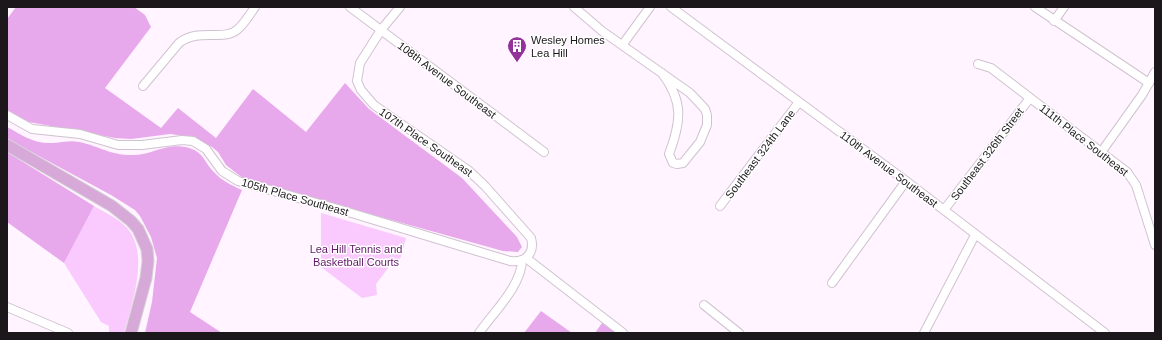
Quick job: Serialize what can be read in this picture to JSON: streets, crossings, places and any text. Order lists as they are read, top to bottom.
{
  "streets": {
    "street": [
      "108th Avenue Southeast",
      "111th Place Southeast",
      "107th Place Southeast",
      "Southeast 324th Lane",
      "Southeast 326th Street",
      "110th Avenue Southeast",
      "105th Place Southeast"
    ]
  },
  "crossings": [
    ["108th Avenue Southeast", "107th Place Southeast"],
    ["111th Place Southeast", "Southeast 326th Street"],
    ["107th Place Southeast", "105th Place Southeast"],
    ["Southeast 324th Lane", "110th Avenue Southeast"],
    ["Southeast 326th Street", "110th Avenue Southeast"]
  ],
  "parks": ["Lea Hill Tennis and Basketball Courts"],
  "places": {
    "building": ["Wesley Homes Lea Hill"]
  }
}
